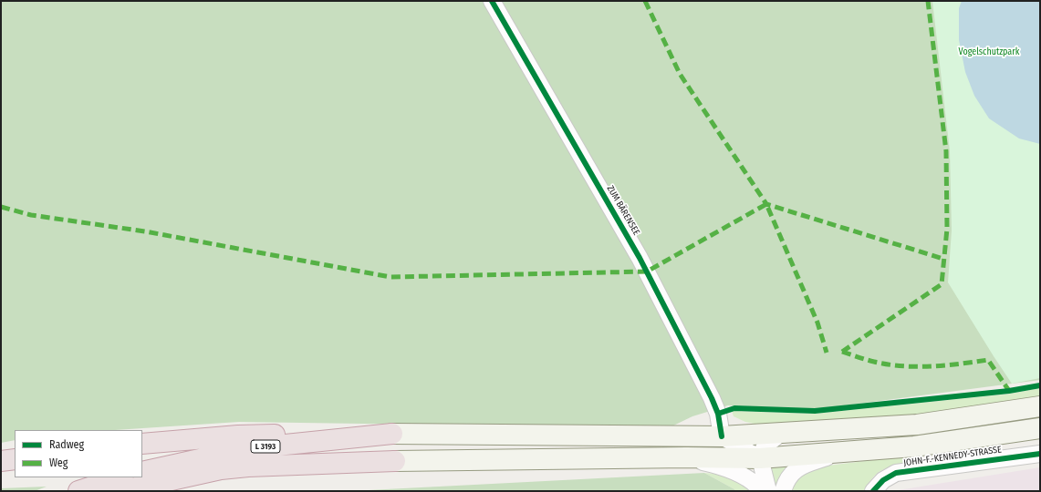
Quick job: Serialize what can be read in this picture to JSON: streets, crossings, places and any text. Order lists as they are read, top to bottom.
{
  "streets": {
    "highway": ["L 3193"],
    "street": ["ZUM BÄRENSEE", "JOHN-F.-KENNEDY-STRASSE"]
  },
  "crossings": [
    ["ZUM BÄRENSEE", "L 3193"]
  ],
  "parks": ["Vogelschutzpark"],
  "legend": ["Radweg", "Weg"]
}
